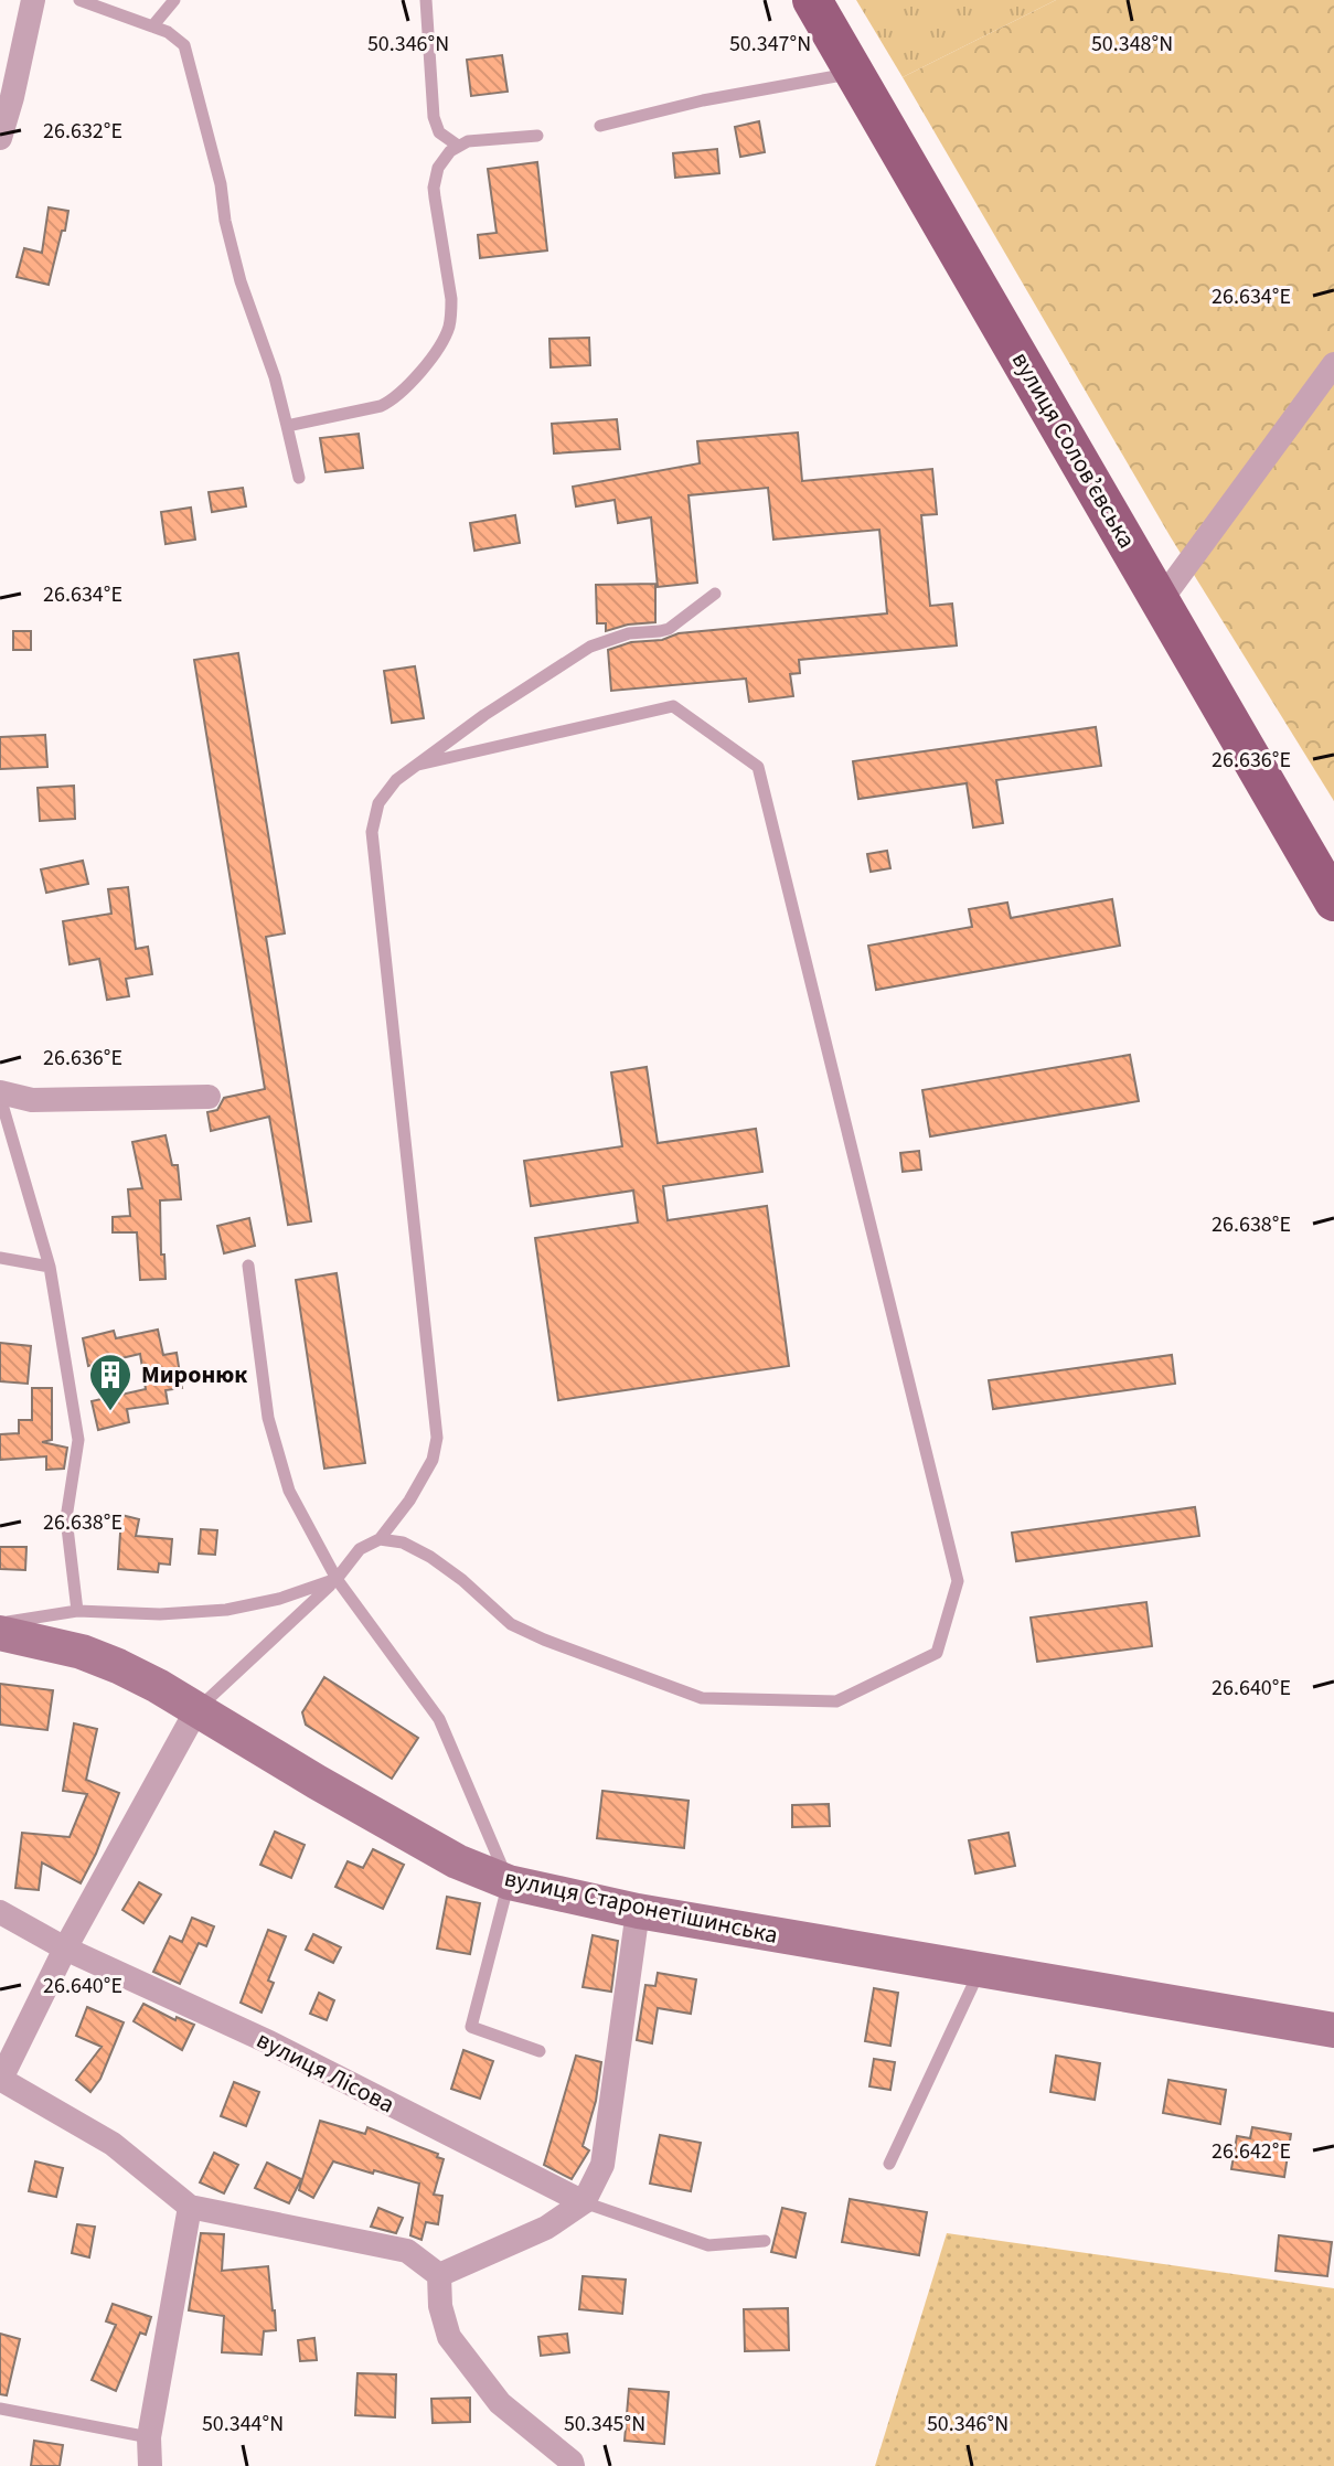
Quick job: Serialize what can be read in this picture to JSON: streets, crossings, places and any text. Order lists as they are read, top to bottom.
{
  "streets": {
    "main road": ["вулиця Соловʼєвська", "вулиця Старонетішинська"],
    "street": ["вулиця Лісова"]
  },
  "places": {
    "building": ["Миронюк"]
  },
  "coordinates": [
    "50.346°N",
    "50.347°N",
    "50.348°N",
    "26.632°E",
    "26.634°E",
    "26.636°E",
    "26.638°E",
    "26.640°E",
    "26.642°E",
    "50.344°N",
    "50.345°N"
  ]
}
